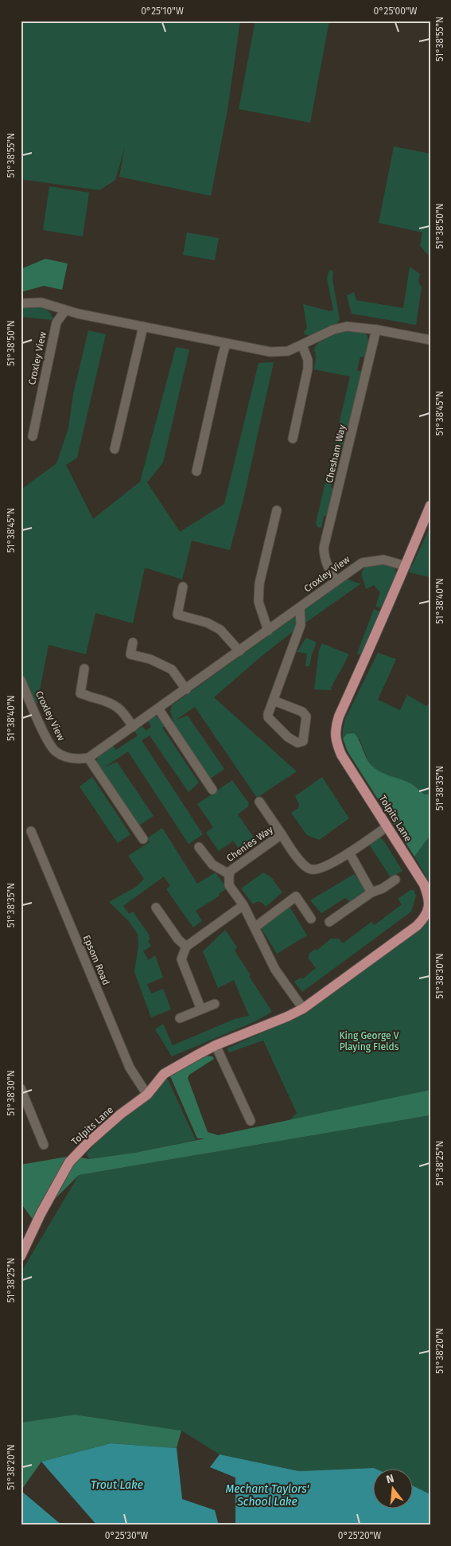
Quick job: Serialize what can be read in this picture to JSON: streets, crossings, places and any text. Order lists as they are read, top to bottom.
{
  "streets": {
    "main road": ["Tolpits Lane"],
    "street": [
      "Croxley View",
      "Chesham Way",
      "Chenies Way",
      "Epsom Road"
    ]
  },
  "crossings": [
    ["Croxley View", "Chesham Way"],
    ["Croxley View", "Tolpits Lane"],
    ["Tolpits Lane", "Chenies Way"],
    ["Tolpits Lane", "Epsom Road"]
  ],
  "water": ["Trout Lake", "Mechant Taylors' School Lake"],
  "parks": ["King George V Playing FIelds"],
  "north": "top",
  "coordinates": [
    "0°25'10\"W",
    "0°25'00\"W",
    "51°38'55\"N",
    "51°38'50\"N",
    "51°38'45\"N",
    "51°38'40\"N",
    "51°38'35\"N",
    "51°38'30\"N",
    "51°38'25\"N",
    "51°38'20\"N",
    "0°25'30\"W",
    "0°25'20\"W"
  ]
}
